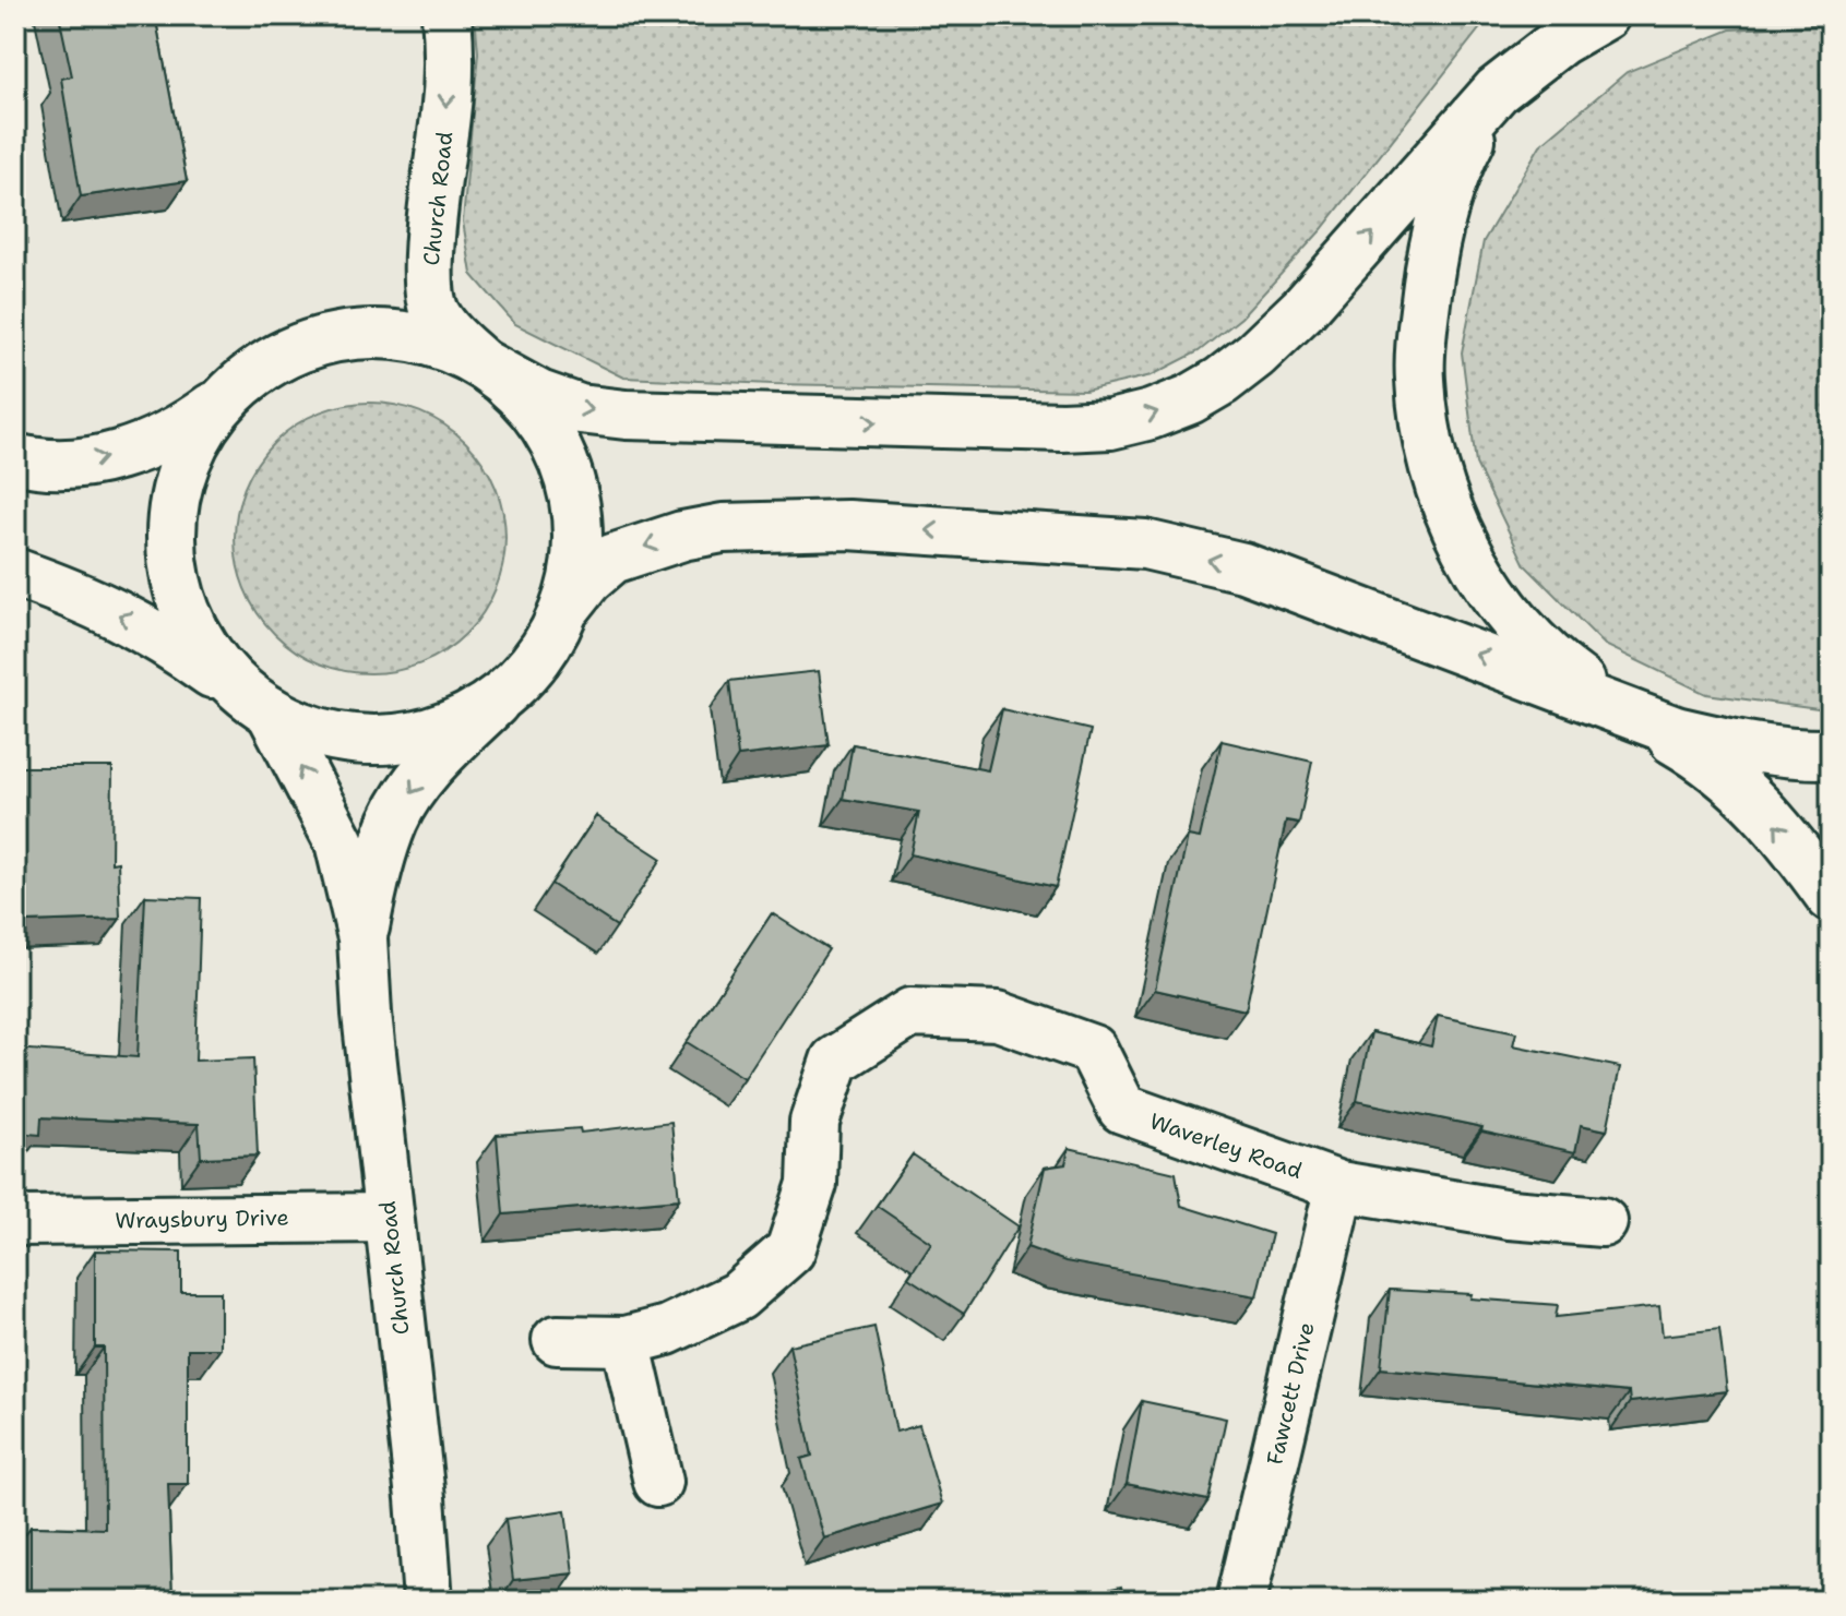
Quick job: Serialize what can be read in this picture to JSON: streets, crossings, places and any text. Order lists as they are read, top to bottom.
{
  "streets": {
    "main road": [
      "Church Road",
      "Waverley Road",
      "Wraysbury Drive",
      "Fawcett Drive"
    ]
  },
  "crossings": [
    ["Church Road", "Wraysbury Drive"],
    ["Waverley Road", "Fawcett Drive"]
  ]
}
